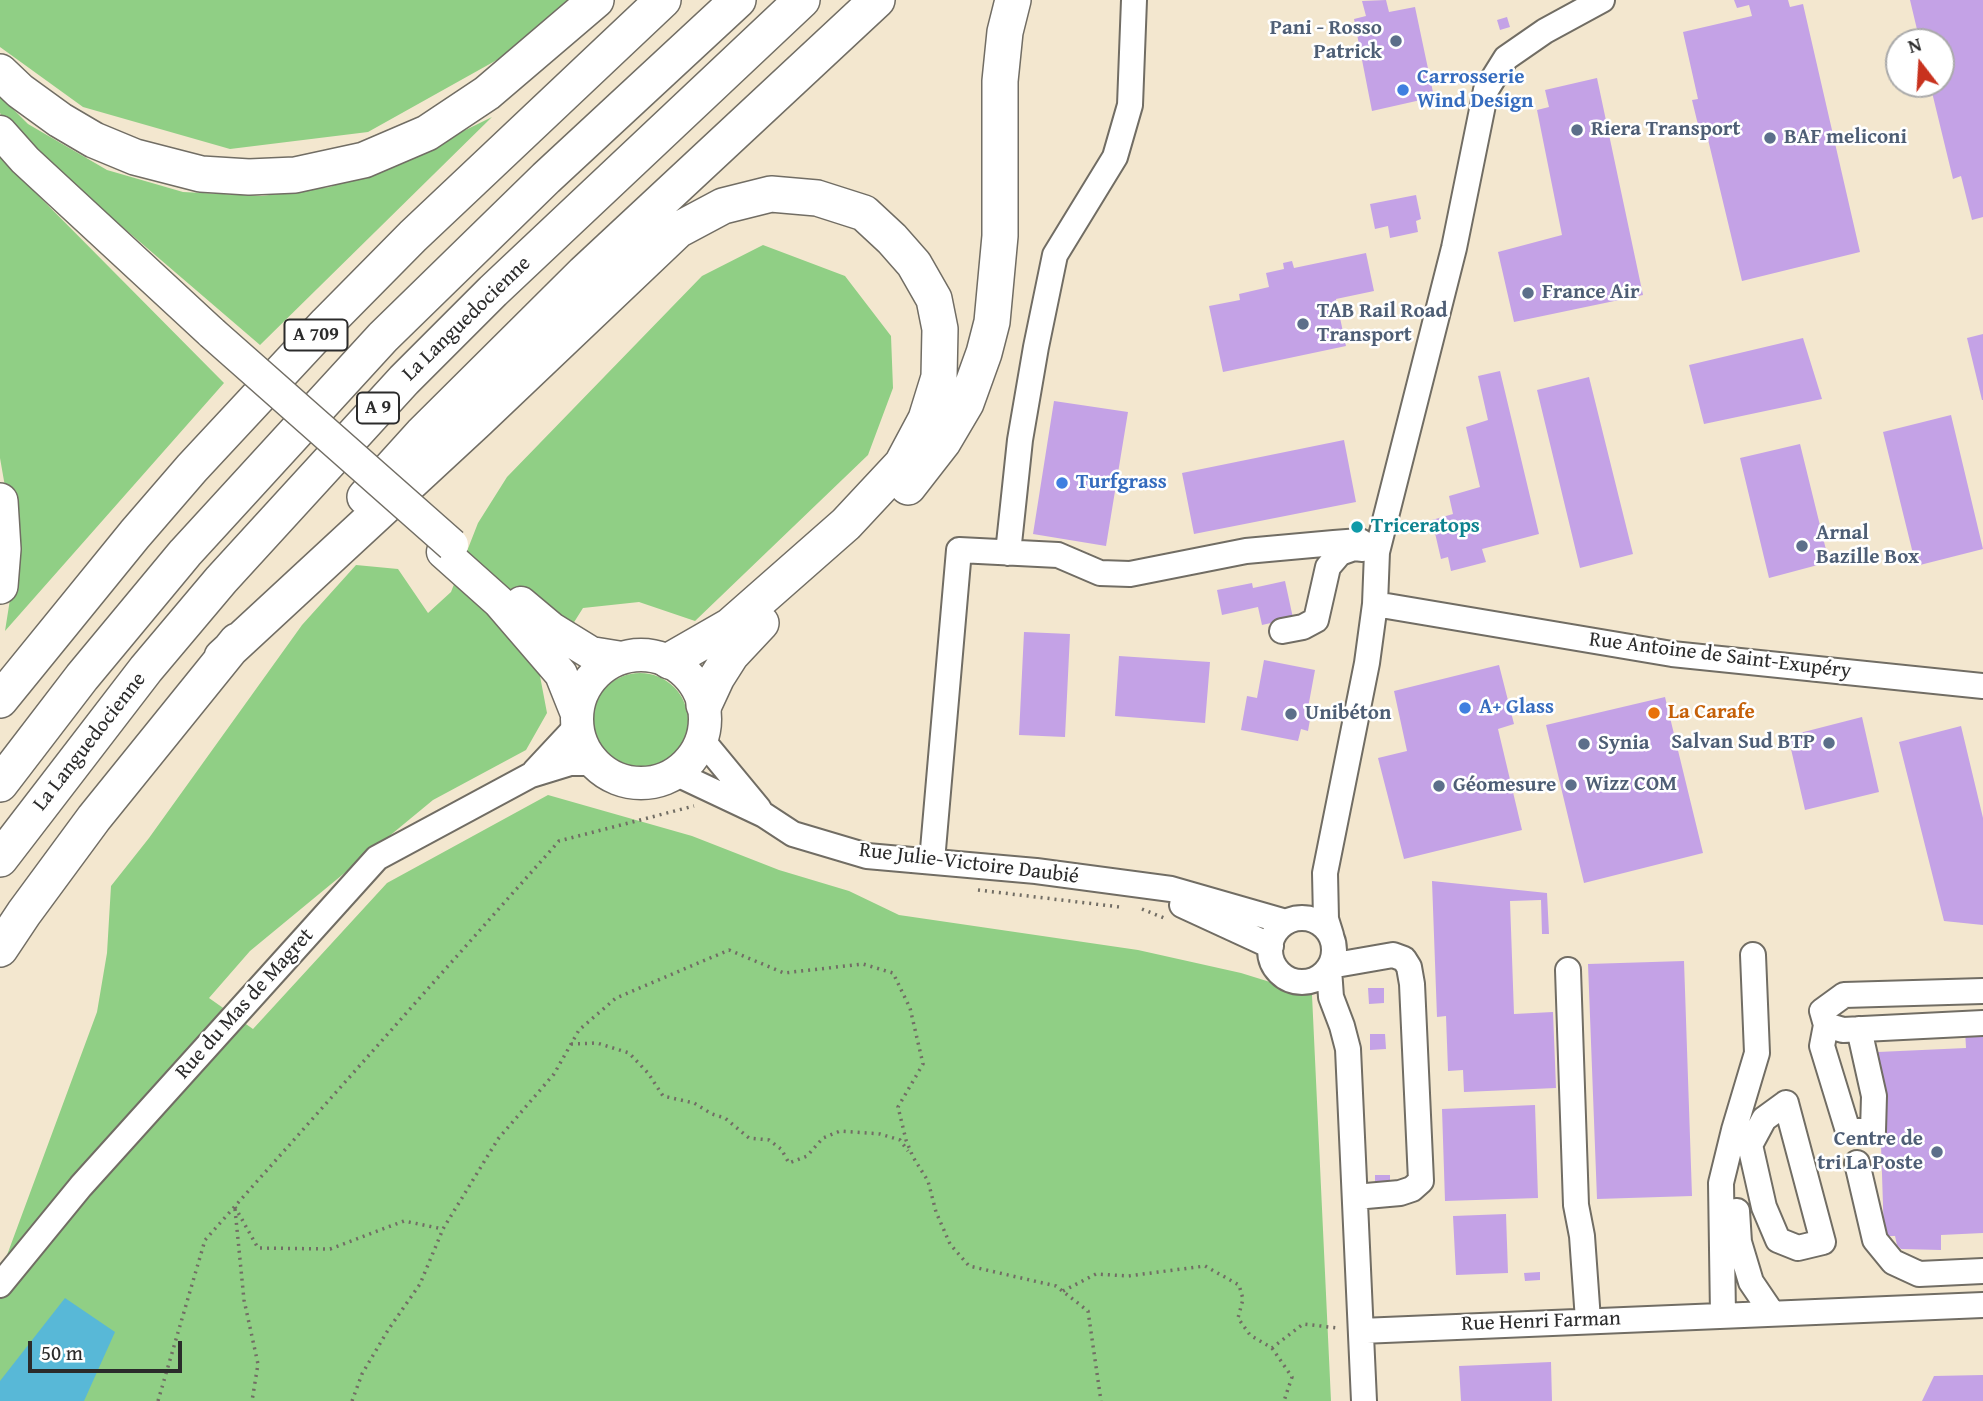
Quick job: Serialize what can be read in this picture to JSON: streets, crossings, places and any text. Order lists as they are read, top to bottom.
{
  "streets": {
    "highway": ["La Languedocienne", "A 709", "A 9"],
    "street": [
      "Rue Antoine de Saint-Exupéry",
      "Rue Julie-Victoire Daubié",
      "Rue du Mas de Magret",
      "Rue Henri Farman"
    ]
  },
  "crossings": [
    ["Rue Julie-Victoire Daubié", "Rue du Mas de Magret"]
  ],
  "places": [
    "Pani - Rosso Patrick",
    "Carrosserie Wind Design",
    "Riera Transport",
    "BAF meliconi",
    "France Air",
    "TAB Rail Road Transport",
    "Turfgrass",
    "Triceratops",
    "Arnal Bazille Box",
    "A+ Glass",
    "La Carafe",
    "Unibéton",
    "Salvan Sud BTP",
    "Synia",
    "Wizz COM",
    "Géomesure",
    "Centre de tri La Poste"
  ],
  "scale_bar": "50 m",
  "north": "top"
}
